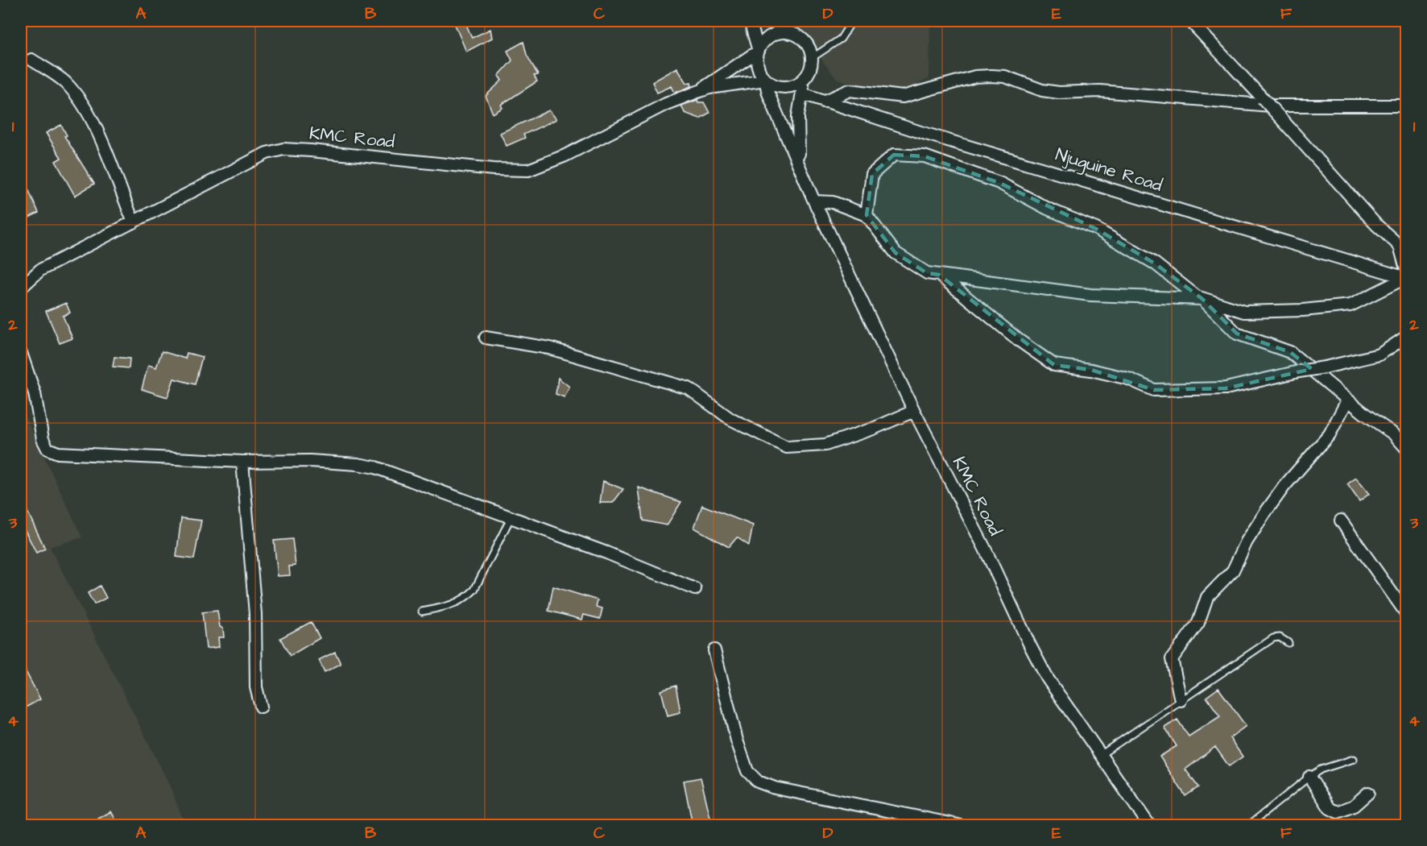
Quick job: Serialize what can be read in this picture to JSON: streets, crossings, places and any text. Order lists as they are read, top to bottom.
{
  "streets": {
    "street": ["KMC Road", "Njuguine Road"]
  },
  "crossings": [
    ["KMC Road", "Njuguine Road"]
  ],
  "grid": {
    "columns": [
      "A",
      "B",
      "C",
      "D",
      "E",
      "F"
    ],
    "rows": [
      "1",
      "2",
      "3",
      "4"
    ]
  }
}
